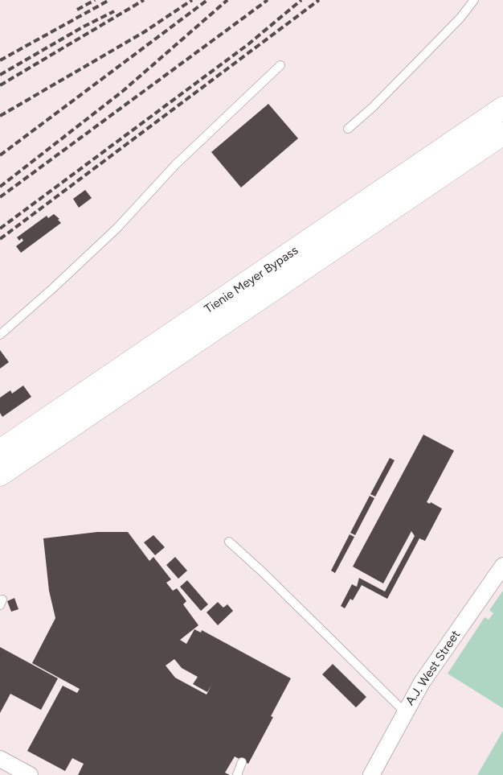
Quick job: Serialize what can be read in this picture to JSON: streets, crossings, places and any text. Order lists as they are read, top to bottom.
{
  "streets": {
    "main road": ["Tienie Meyer Bypass"],
    "street": ["A.J. West Street"]
  }
}
